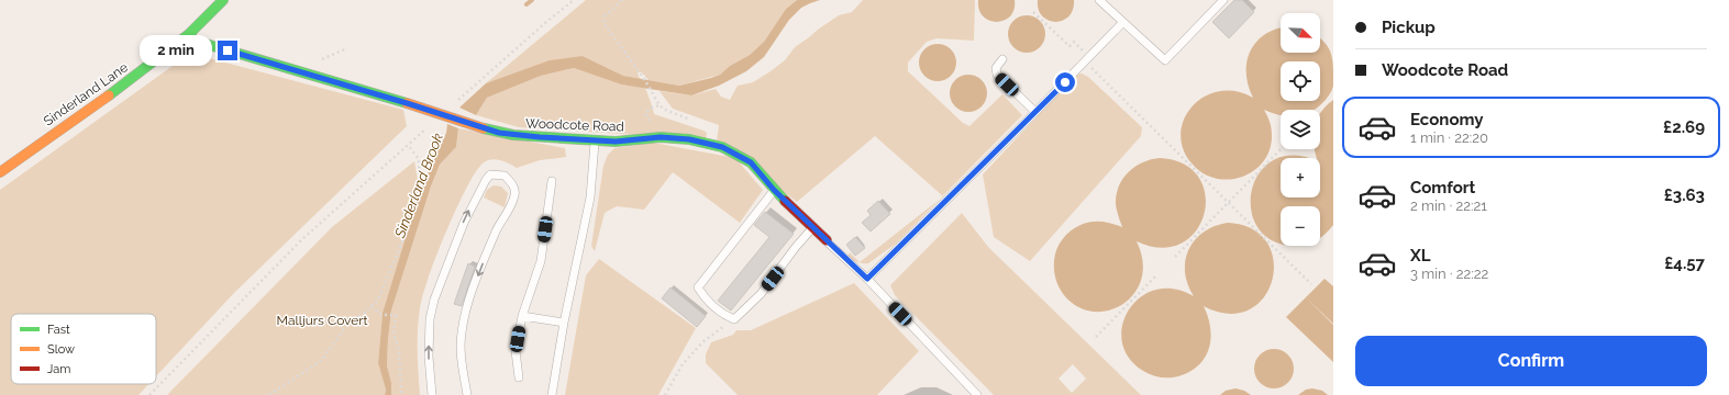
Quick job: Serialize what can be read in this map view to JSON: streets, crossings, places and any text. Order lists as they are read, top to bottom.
{
  "streets": {
    "street": ["Sinderland Lane", "Woodcote Road"]
  },
  "crossings": [
    ["Sinderland Lane", "Woodcote Road"]
  ],
  "water": ["Sinderland Brook"],
  "parks": ["Malljurs Covert"],
  "legend": ["Fast", "Slow", "Jam"],
  "north": "bottom right",
  "page": {
    "banner": ["Pickup", "Woodcote Road"],
    "map_buttons": ["+", "−"],
    "bubble": "2 min",
    "list": [
      {
        "name": "Economy",
        "note": "1 min · 22:20",
        "value": "£2.69"
      },
      {
        "name": "Comfort",
        "note": "2 min · 22:21",
        "value": "£3.63"
      },
      {
        "name": "XL",
        "note": "3 min · 22:22",
        "value": "£4.57"
      }
    ],
    "buttons": "Confirm"
  }
}
